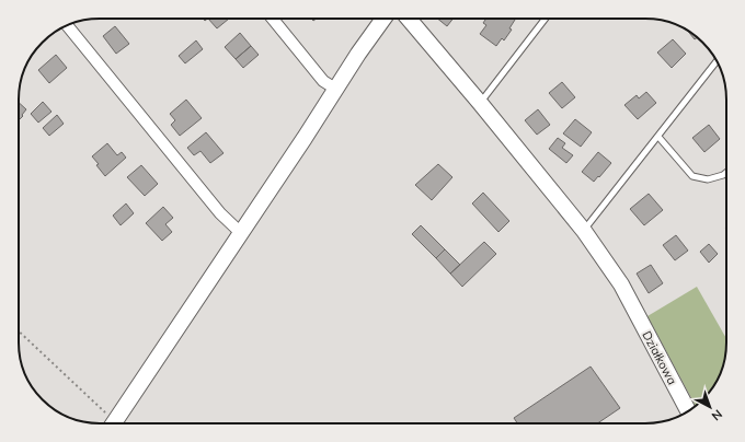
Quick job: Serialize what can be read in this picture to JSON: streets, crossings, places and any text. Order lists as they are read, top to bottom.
{
  "streets": {
    "street": ["Działkowa"]
  },
  "north": "bottom right"
}
